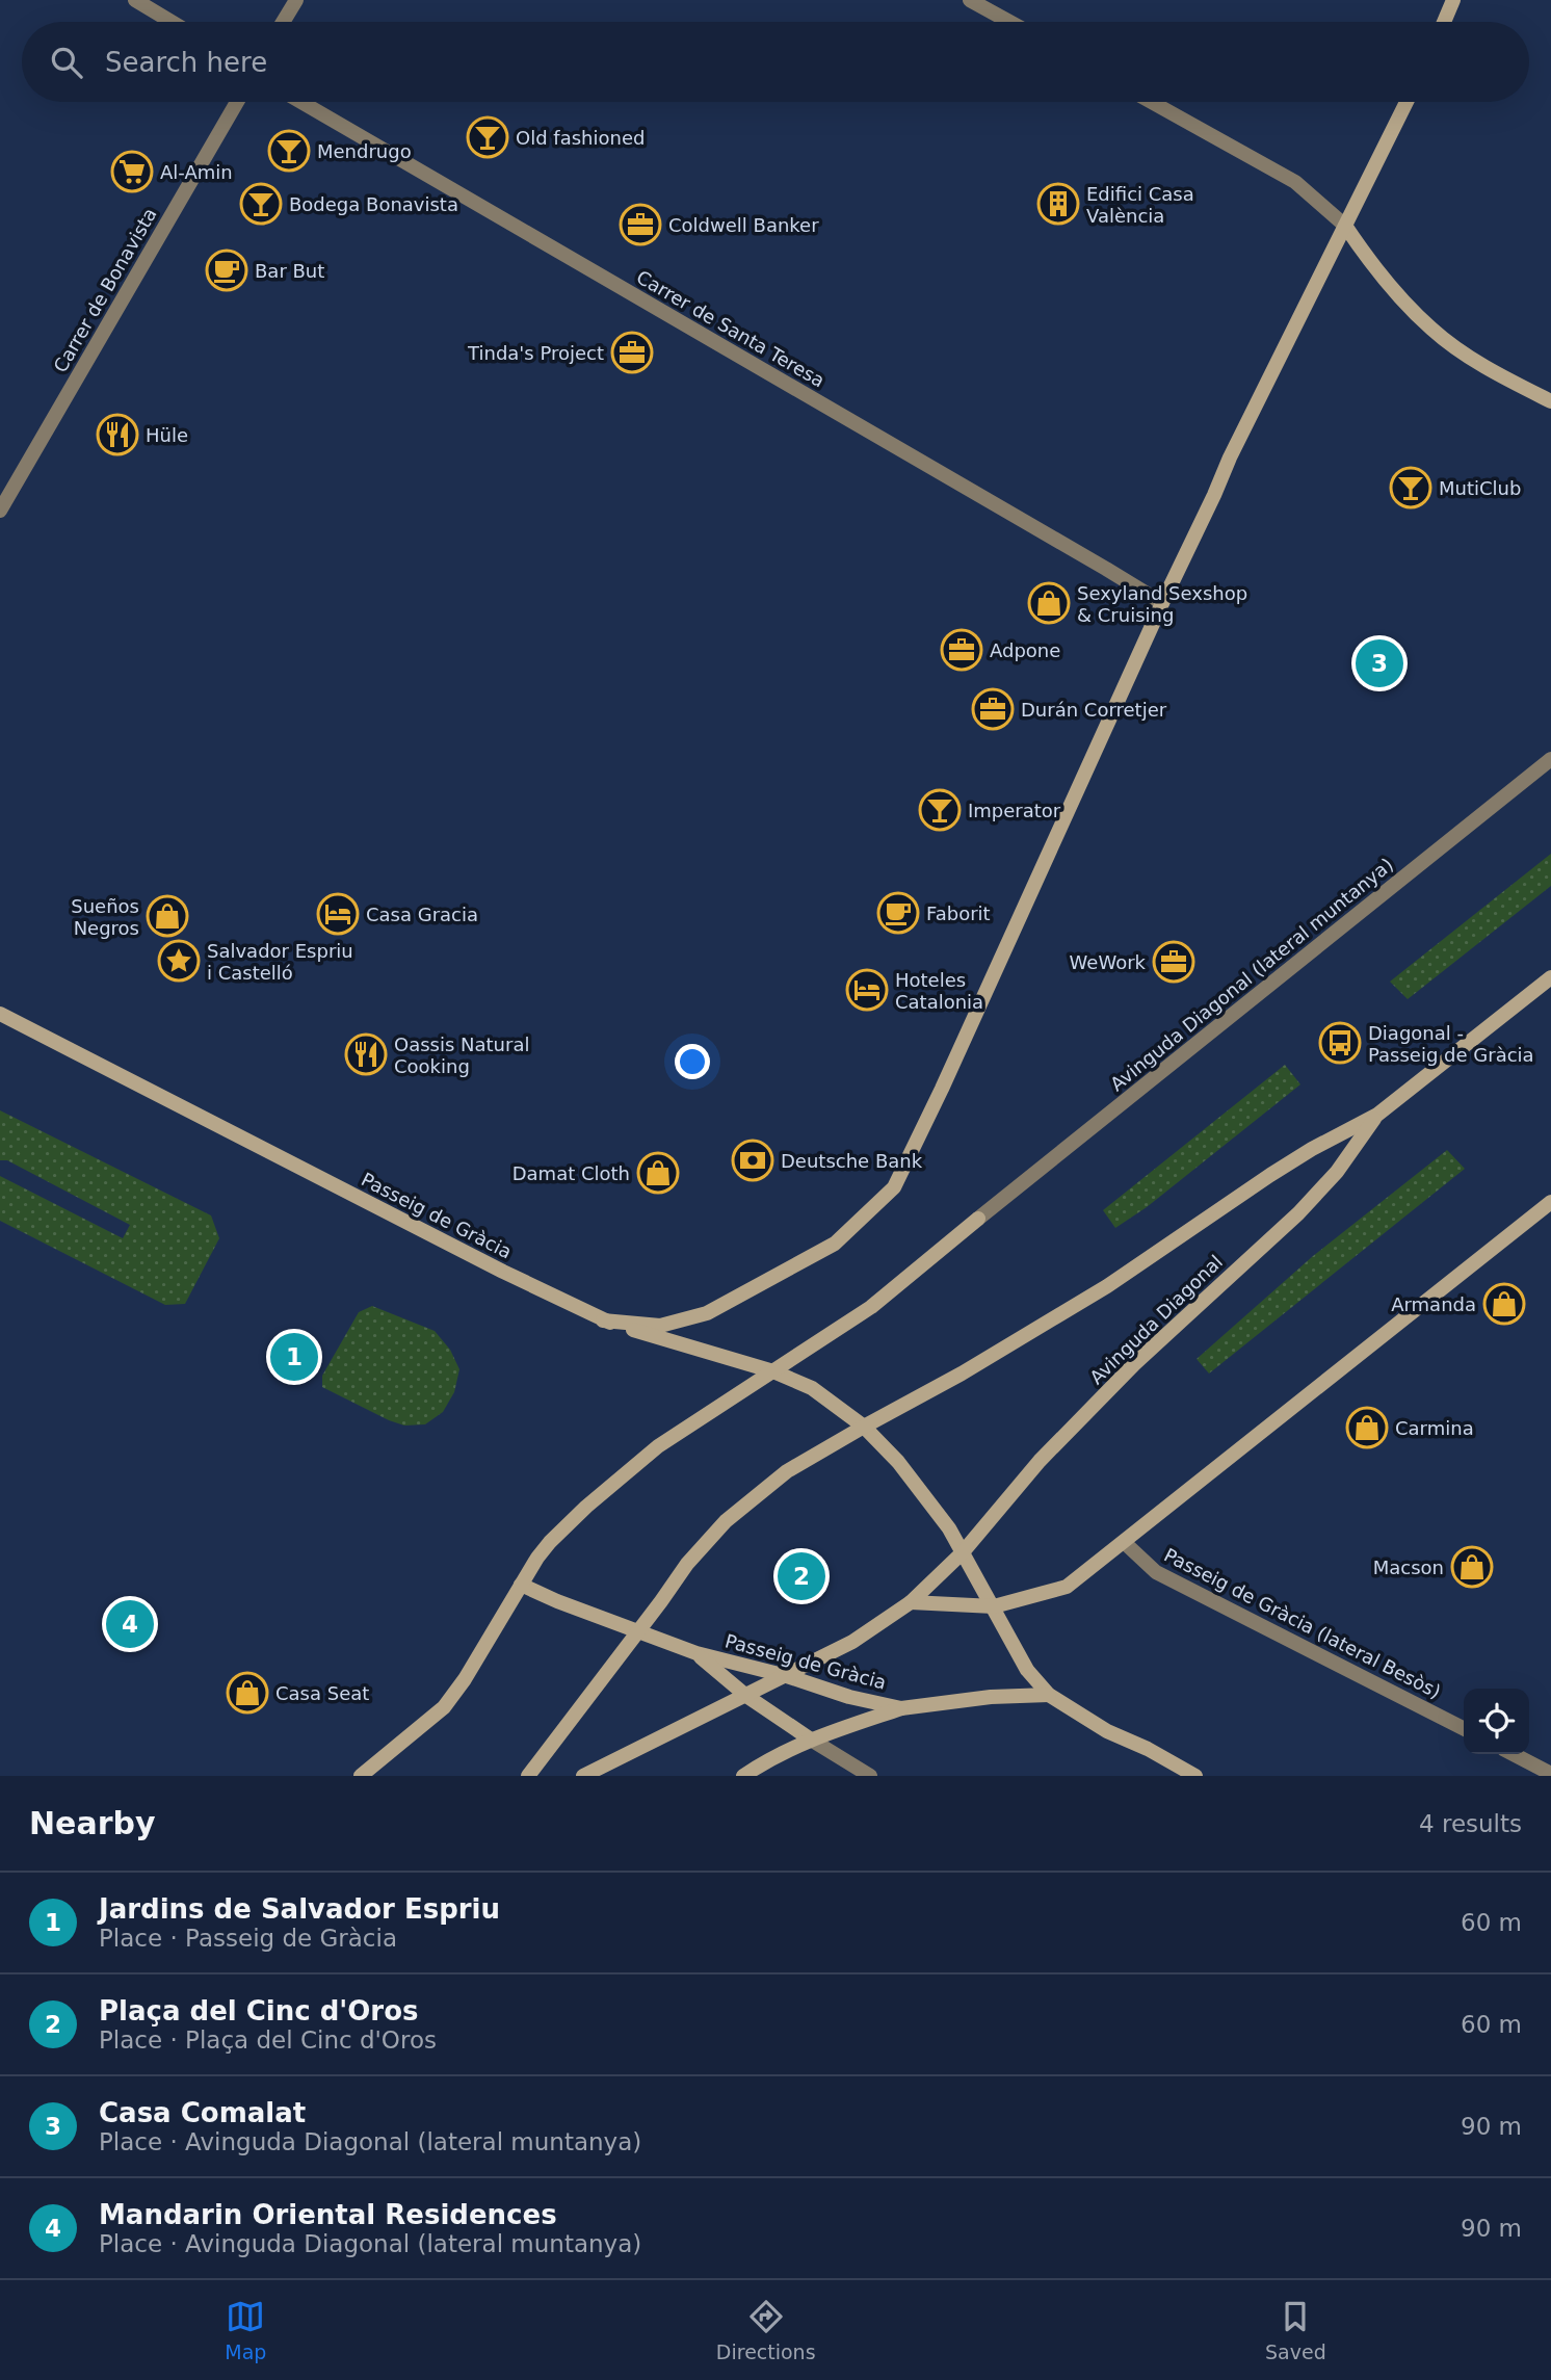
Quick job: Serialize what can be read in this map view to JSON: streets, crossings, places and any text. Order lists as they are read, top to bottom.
{
  "streets": {
    "street": [
      "Carrer de Bonavista",
      "Carrer de Santa Teresa",
      "Avinguda Diagonal (lateral muntanya)",
      "Passeig de Gràcia",
      "Avinguda Diagonal",
      "Passeig de Gràcia (lateral Besòs)"
    ]
  },
  "crossings": [
    ["Avinguda Diagonal (lateral muntanya)", "Passeig de Gràcia"],
    ["Passeig de Gràcia", "Avinguda Diagonal"]
  ],
  "places": {
    "bar": [
      "Old fashioned",
      "Mendrugo",
      "Bodega Bonavista",
      "MutiClub",
      "Imperator"
    ],
    "supermarket": ["Al-Amin"],
    "building": ["Edifici Casa València"],
    "office": [
      "Coldwell Banker",
      "Tinda's Project",
      "Adpone",
      "Durán Corretjer",
      "WeWork"
    ],
    "cafe": ["Bar But", "Faborit"],
    "restaurant": ["Hüle", "Oassis Natural Cooking"],
    "shop": [
      "Sexyland Sexshop & Cruising",
      "Sueños Negros",
      "Damat Cloth",
      "Armanda",
      "Carmina",
      "Macson",
      "Casa Seat"
    ],
    "hotel": ["Casa Gracia", "Hoteles Catalonia"],
    "place": ["Salvador Espriu i Castelló"],
    "bus stop": ["Diagonal - Passeig de Gràcia"],
    "bank": ["Deutsche Bank"]
  },
  "page": {
    "search": "Search here",
    "pins": [
      "3",
      "1",
      "2",
      "4"
    ],
    "heading": ["Nearby", "4 results"],
    "list": [
      {
        "mark": "1",
        "name": "Jardins de Salvador Espriu",
        "note": "Place · Passeig de Gràcia",
        "value": "60 m"
      },
      {
        "mark": "2",
        "name": "Plaça del Cinc d'Oros",
        "note": "Place · Plaça del Cinc d'Oros",
        "value": "60 m"
      },
      {
        "mark": "3",
        "name": "Casa Comalat",
        "note": "Place · Avinguda Diagonal (lateral muntanya)",
        "value": "90 m"
      },
      {
        "mark": "4",
        "name": "Mandarin Oriental Residences",
        "note": "Place · Avinguda Diagonal (lateral muntanya)",
        "value": "90 m"
      }
    ],
    "nav": ["Map", "Directions", "Saved"]
  }
}
